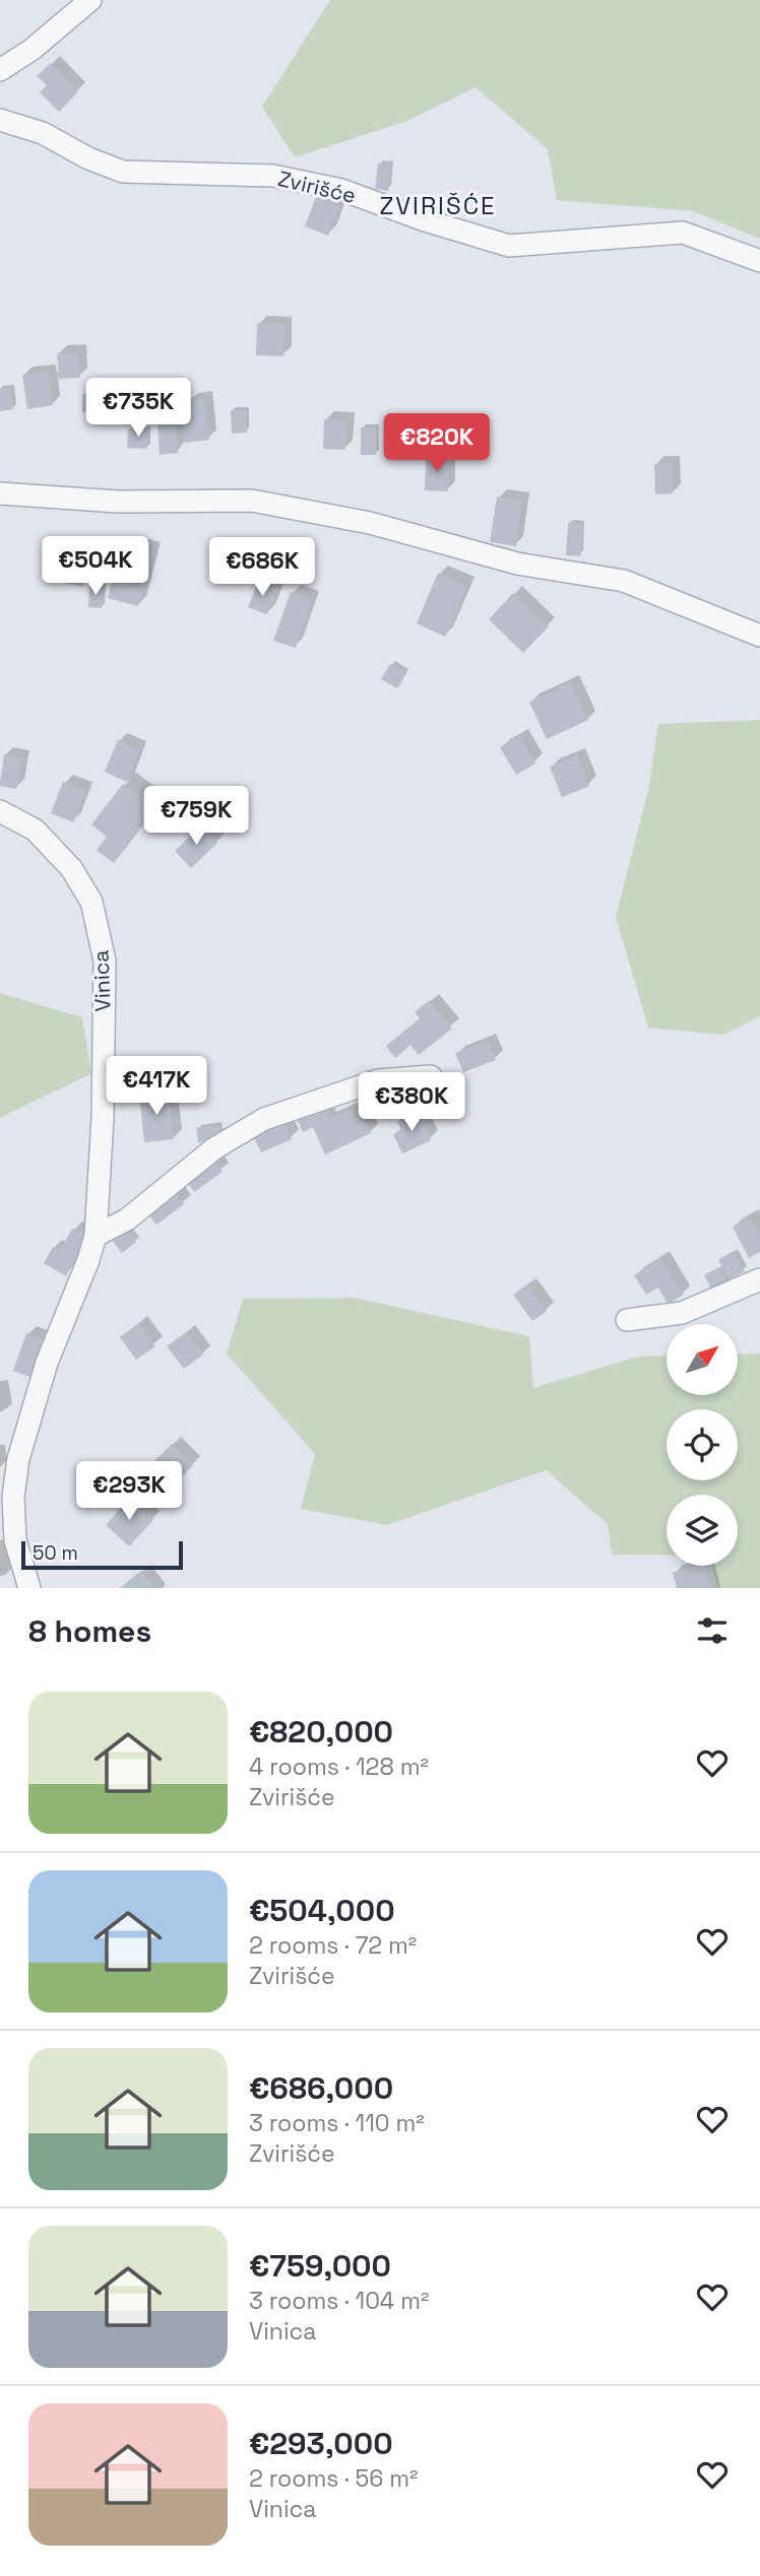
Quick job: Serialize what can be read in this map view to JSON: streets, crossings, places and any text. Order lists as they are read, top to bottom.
{
  "streets": {
    "street": ["Zvirišće", "Vinica"]
  },
  "districts": ["ZVIRIŠĆE"],
  "scale_bar": "50 m",
  "north": "top right",
  "page": {
    "price": [
      "€735K",
      "€820K",
      "€504K",
      "€686K",
      "€759K",
      "€417K",
      "€380K",
      "€293K"
    ],
    "scale": "50 m",
    "heading": "8 homes",
    "list": [
      {
        "name": "€820,000",
        "note": "4 rooms · 128 m² · Zvirišće"
      },
      {
        "name": "€504,000",
        "note": "2 rooms · 72 m² · Zvirišće"
      },
      {
        "name": "€686,000",
        "note": "3 rooms · 110 m² · Zvirišće"
      },
      {
        "name": "€759,000",
        "note": "3 rooms · 104 m² · Vinica"
      },
      {
        "name": "€293,000",
        "note": "2 rooms · 56 m² · Vinica"
      }
    ]
  }
}
